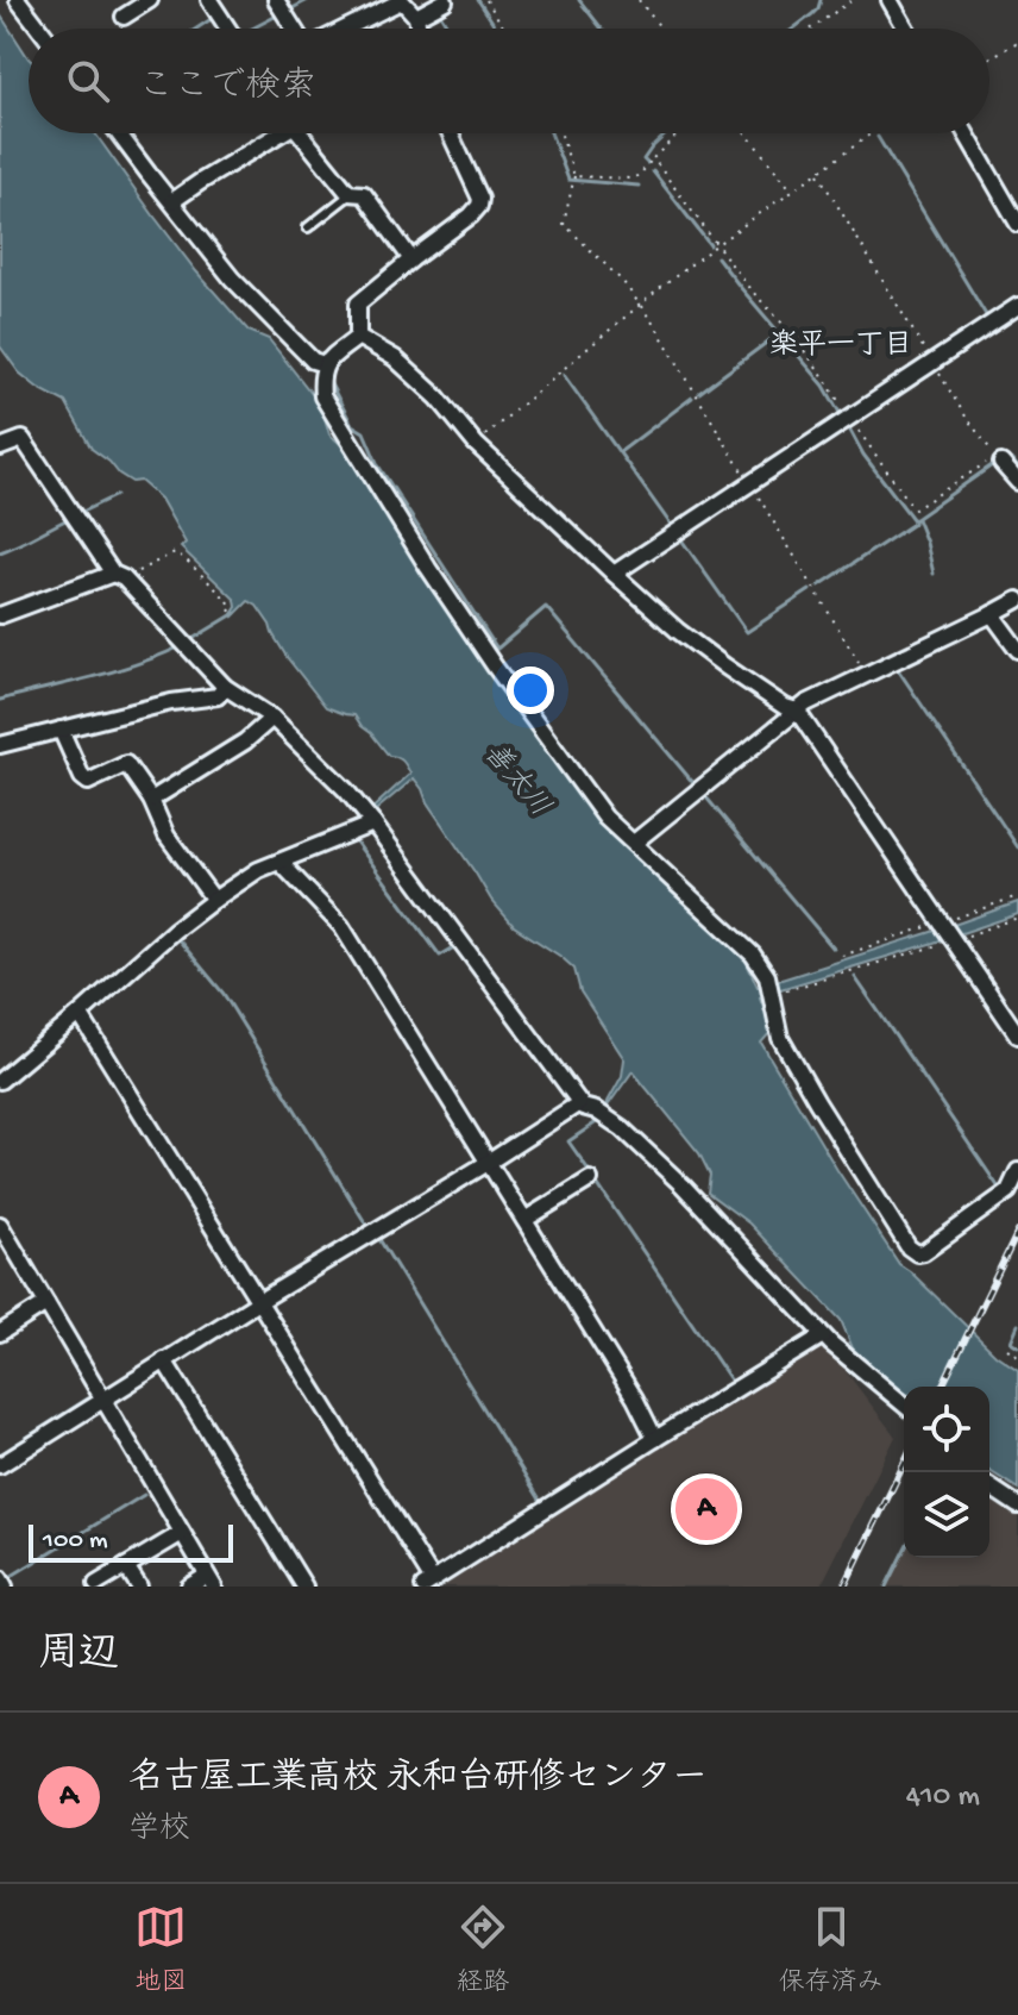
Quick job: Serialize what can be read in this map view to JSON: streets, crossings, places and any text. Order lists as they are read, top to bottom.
{
  "districts": ["楽平一丁目"],
  "water": ["善太川"],
  "scale_bar": "100 m",
  "page": {
    "search": "ここで検索",
    "pins": "A",
    "scale": "100 m",
    "heading": "周辺",
    "list": [
      {
        "mark": "A",
        "name": "名古屋工業高校 永和台研修センター",
        "note": "学校",
        "value": "410 m"
      }
    ],
    "nav": ["地図", "経路", "保存済み"]
  }
}
